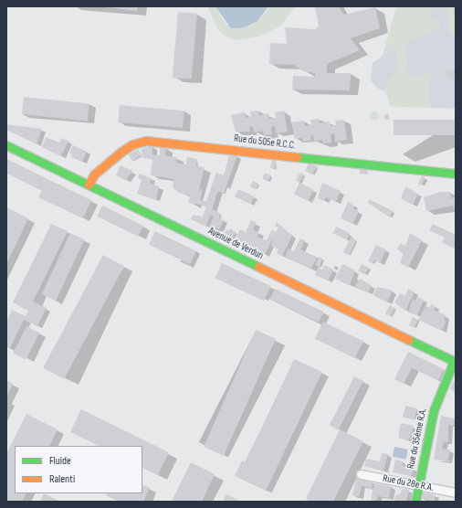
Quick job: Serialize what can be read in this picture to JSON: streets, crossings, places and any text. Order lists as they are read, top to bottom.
{
  "streets": {
    "street": [
      "Rue du 505e R.C.C.",
      "Avenue de Verdun",
      "Rue du 35ème R.A.",
      "Rue du 28e R.A."
    ]
  },
  "crossings": [
    ["Rue du 505e R.C.C.", "Avenue de Verdun"],
    ["Avenue de Verdun", "Rue du 35ème R.A."],
    ["Rue du 35ème R.A.", "Rue du 28e R.A."]
  ],
  "legend": ["Fluide", "Ralenti"]
}
